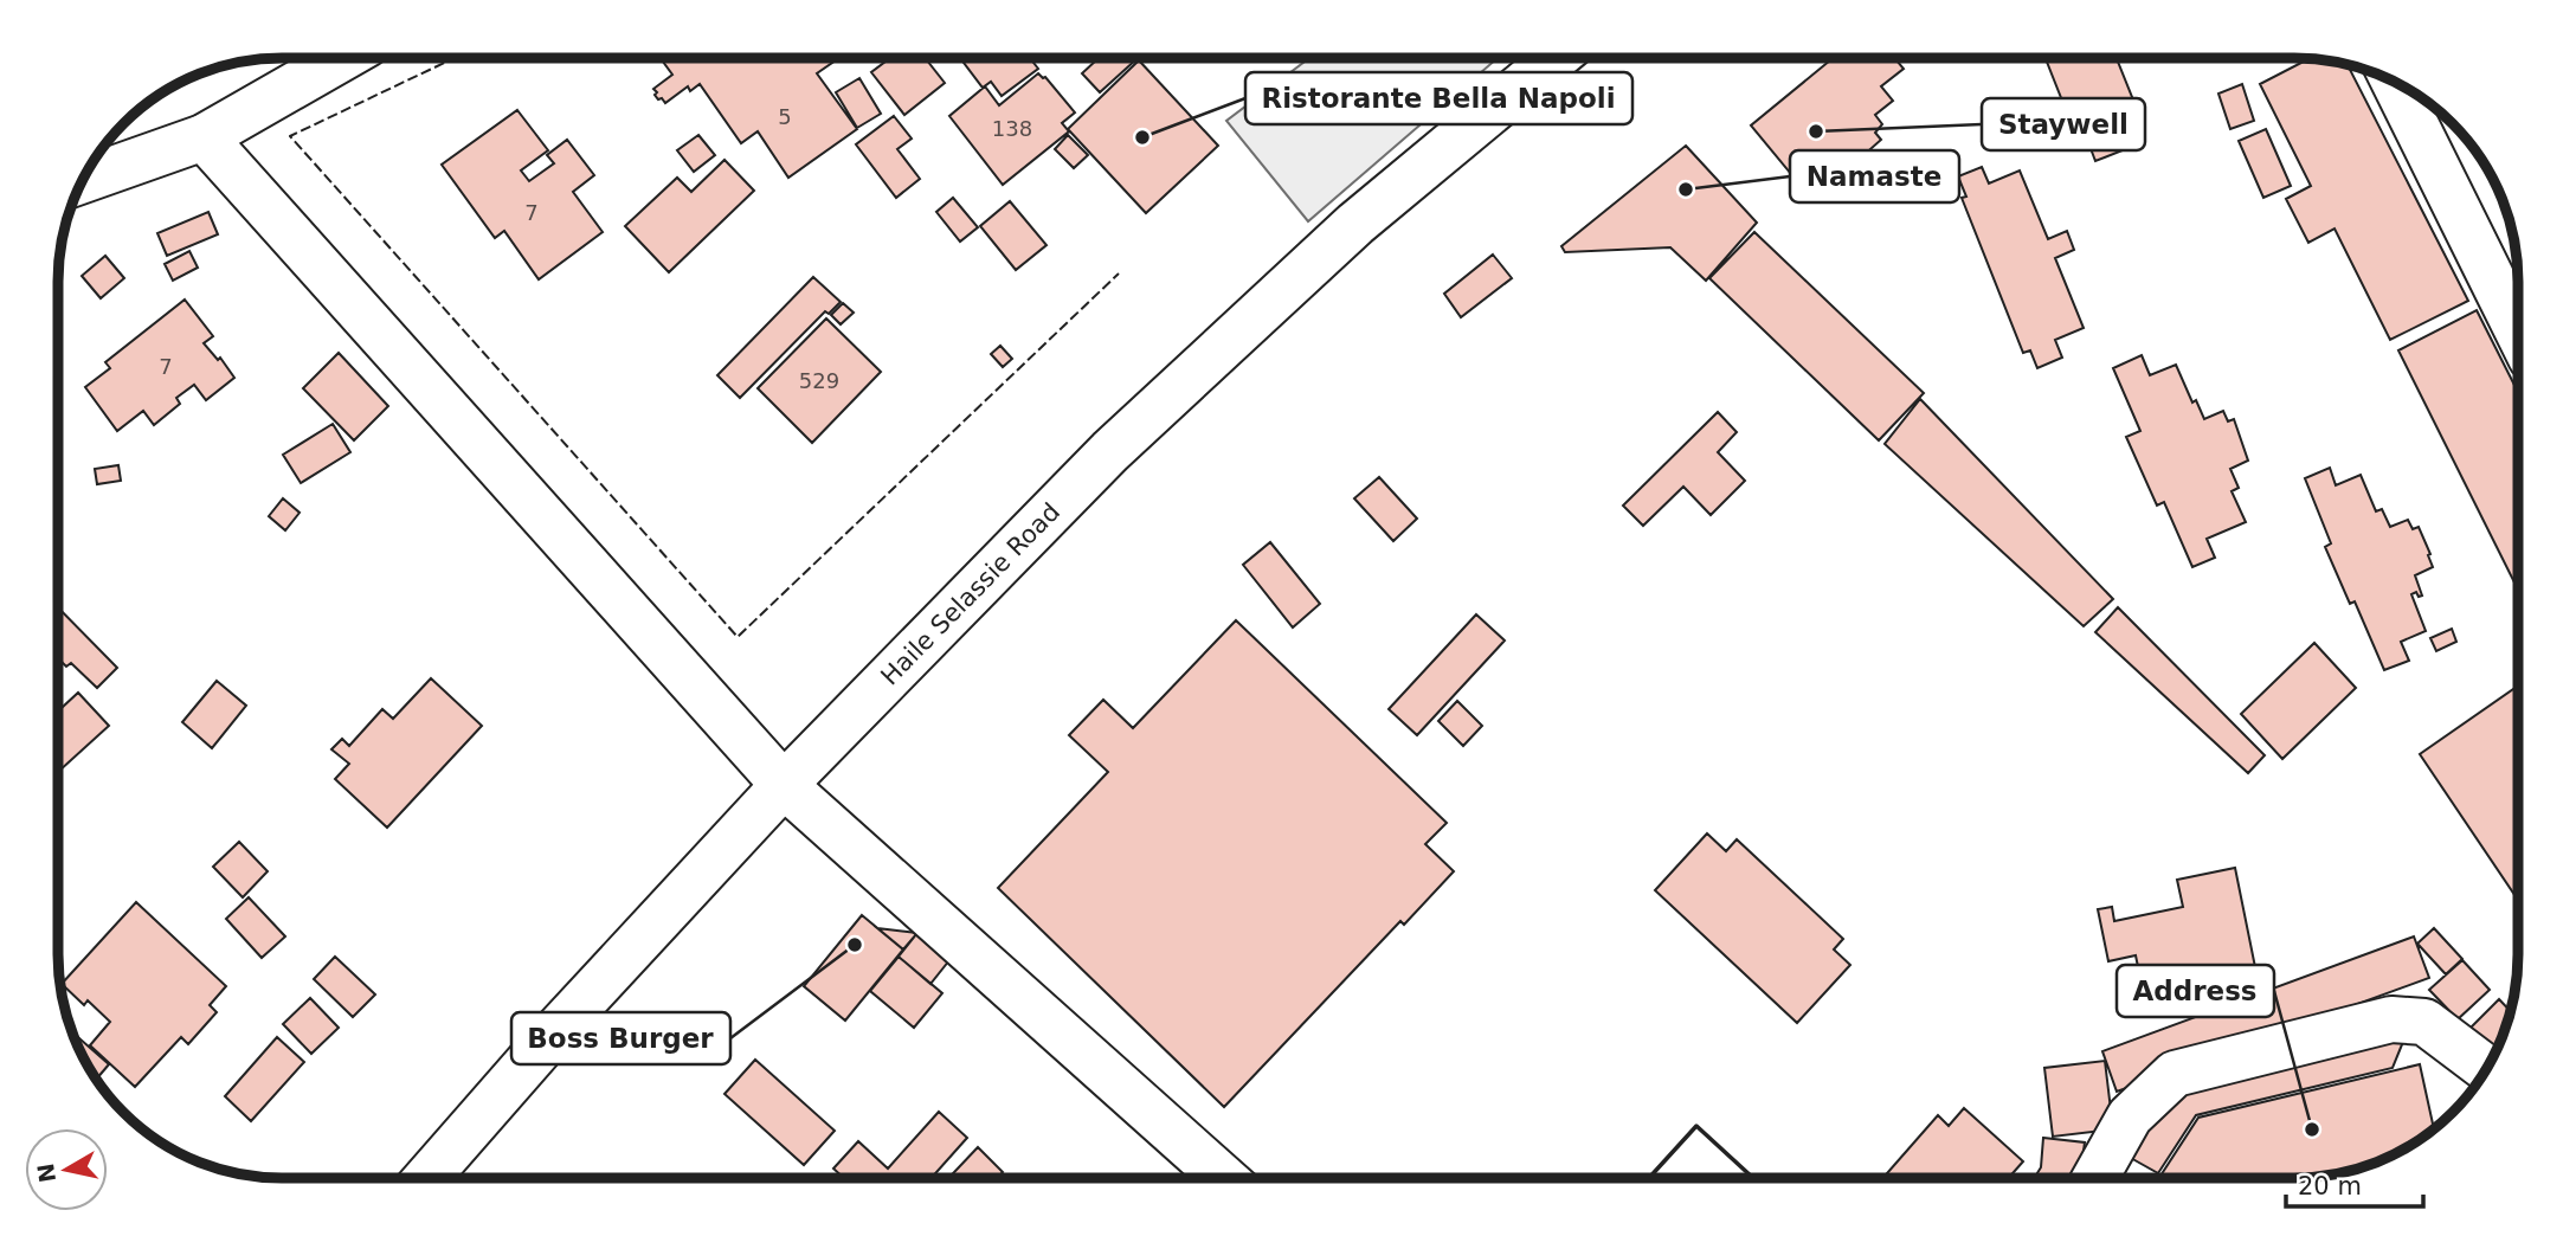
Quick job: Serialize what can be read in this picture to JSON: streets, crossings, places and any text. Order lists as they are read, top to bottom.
{
  "streets": {
    "street": ["Haile Selassie Road"]
  },
  "places": [
    "Staywell",
    "Ristorante Bella Napoli",
    "Namaste",
    "Boss Burger",
    "Address"
  ],
  "house_numbers": [
    "5",
    "138",
    "7",
    "7",
    "529"
  ],
  "scale_bar": "20 m",
  "north": "left"
}
